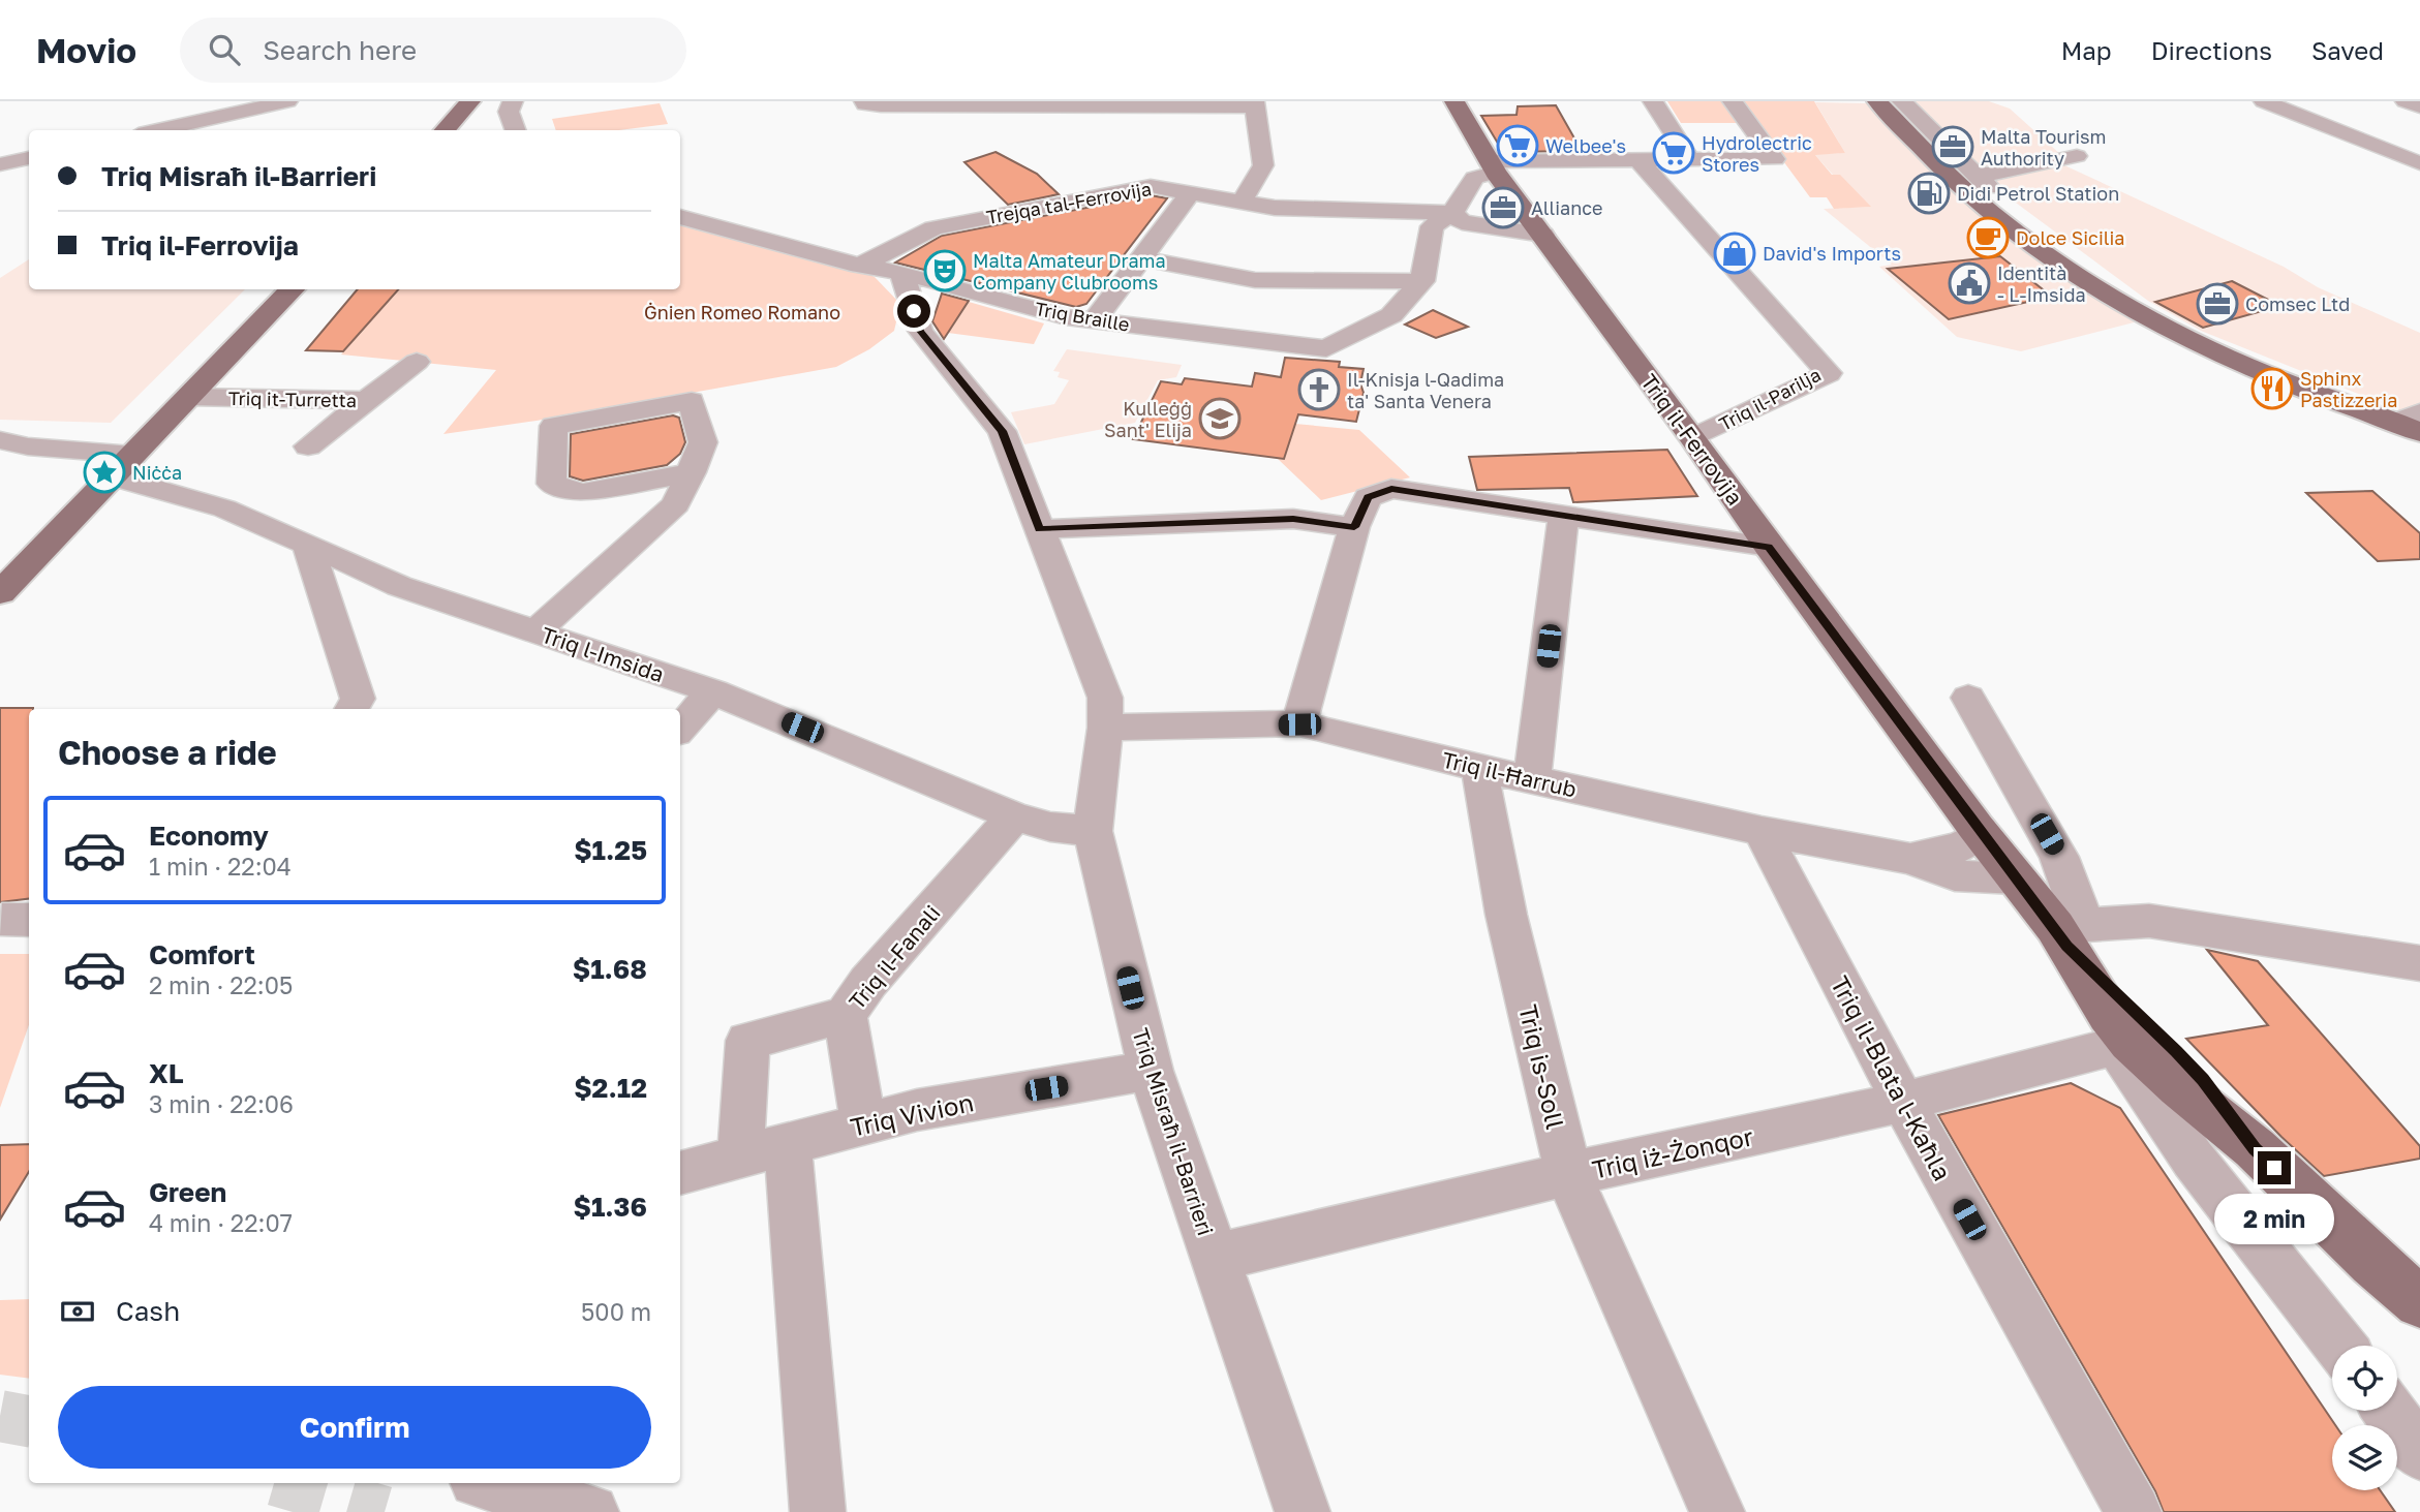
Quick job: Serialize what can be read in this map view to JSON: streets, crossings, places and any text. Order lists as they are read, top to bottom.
{
  "streets": {
    "main road": ["Triq il-Ferrovija"],
    "street": [
      "Trejqa tal-Ferrovija",
      "Triq Braille",
      "Triq it-Turretta",
      "Triq il-Parilja",
      "Triq l-Imsida",
      "Triq il-Ħarrub",
      "Triq il-Fanali",
      "Triq is-Soll",
      "Triq il-Blata l-Kaħla",
      "Triq Vivion",
      "Triq Misraħ il-Barrieri",
      "Triq iż-Żonqor"
    ]
  },
  "crossings": [
    ["Trejqa tal-Ferrovija", "Triq Braille"],
    ["Trejqa tal-Ferrovija", "Triq il-Ferrovija"],
    ["Triq Braille", "Triq Misraħ il-Barrieri"],
    ["Triq il-Parilja", "Triq il-Ferrovija"],
    ["Triq il-Ferrovija", "Triq il-Ħarrub"],
    ["Triq il-Ferrovija", "Triq iż-Żonqor"],
    ["Triq l-Imsida", "Triq il-Fanali"],
    ["Triq l-Imsida", "Triq Misraħ il-Barrieri"],
    ["Triq il-Ħarrub", "Triq is-Soll"],
    ["Triq il-Ħarrub", "Triq il-Blata l-Kaħla"],
    ["Triq il-Ħarrub", "Triq Misraħ il-Barrieri"],
    ["Triq il-Fanali", "Triq Vivion"],
    ["Triq is-Soll", "Triq iż-Żonqor"],
    ["Triq il-Blata l-Kaħla", "Triq iż-Żonqor"],
    ["Triq Vivion", "Triq Misraħ il-Barrieri"],
    ["Triq Misraħ il-Barrieri", "Triq iż-Żonqor"]
  ],
  "parks": ["Ġnien Romeo Romano"],
  "places": {
    "supermarket": ["Welbee's", "Hydrolectric Stores"],
    "office": ["Malta Tourism Authority", "Alliance", "Comsec Ltd"],
    "fuel station": ["Didi Petrol Station"],
    "cafe": ["Dolce Sicilia"],
    "shop": ["David's Imports"],
    "theatre": ["Malta Amateur Drama Company Clubrooms"],
    "public building": ["Identità - L-Imsida"],
    "restaurant": ["Sphinx Pastizzeria"],
    "church": ["Il-Knisja l-Qadima ta' Santa Venera"],
    "school or university": ["Kulleġġ Sant' Elija"],
    "place": ["Niċċa"]
  },
  "page": {
    "header": "Movio",
    "search": "Search here",
    "nav": ["Map", "Directions", "Saved"],
    "banner": ["Triq Misraħ il-Barrieri", "Triq il-Ferrovija"],
    "heading": "Choose a ride",
    "list": [
      {
        "name": "Economy",
        "note": "1 min · 22:04",
        "value": "$1.25"
      },
      {
        "name": "Comfort",
        "note": "2 min · 22:05",
        "value": "$1.68"
      },
      {
        "name": "XL",
        "note": "3 min · 22:06",
        "value": "$2.12"
      },
      {
        "name": "Green",
        "note": "4 min · 22:07",
        "value": "$1.36"
      }
    ],
    "bubble": "2 min",
    "pay": ["Cash", "500 m"],
    "buttons": "Confirm"
  }
}
